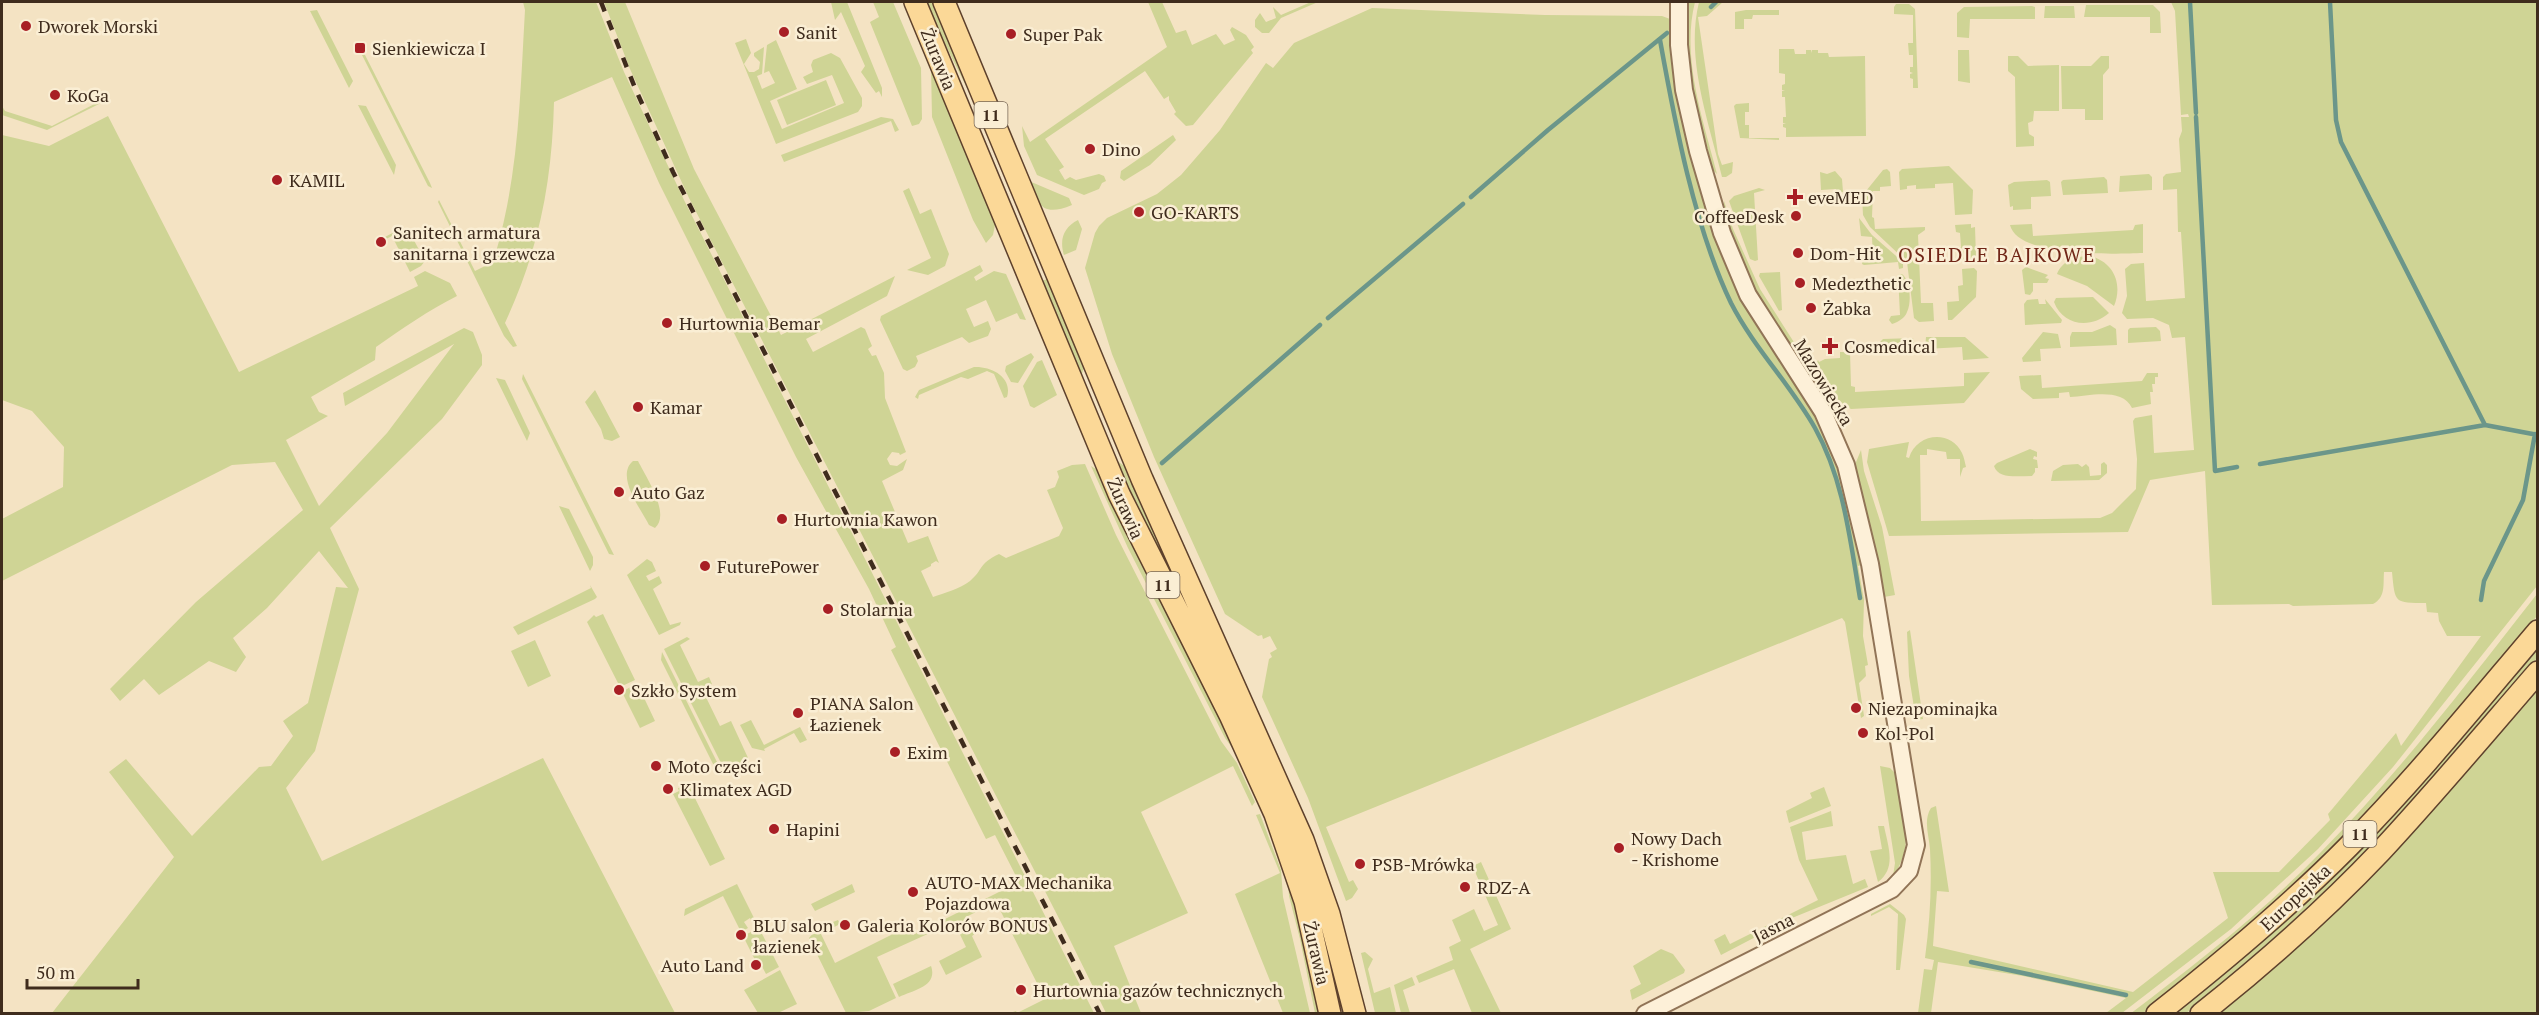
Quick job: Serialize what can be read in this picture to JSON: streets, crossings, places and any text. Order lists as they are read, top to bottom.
{
  "streets": {
    "main road": ["Żurawia", "11", "Europejska"],
    "street": ["Mazowiecka", "Jasna"]
  },
  "crossings": [
    ["Mazowiecka", "Jasna"]
  ],
  "districts": ["OSIEDLE BAJKOWE"],
  "places": {
    "other": [
      "Dworek Morski",
      "Sanit",
      "Super Pak",
      "KoGa",
      "Dino",
      "KAMIL",
      "GO-KARTS",
      "CoffeeDesk",
      "Sanitech armatura sanitarna i grzewcza",
      "Dom-Hit",
      "Medezthetic",
      "Żabka",
      "Hurtownia Bemar",
      "Kamar",
      "Auto Gaz",
      "Hurtownia Kawon",
      "FuturePower",
      "Stolarnia",
      "Szkło System",
      "Niezapominajka",
      "PIANA Salon Łazienek",
      "Kol-Pol",
      "Exim",
      "Moto części",
      "Klimatex AGD",
      "Hapini",
      "Nowy Dach - Krishome",
      "PSB-Mrówka",
      "RDZ-A",
      "AUTO-MAX Mechanika Pojazdowa",
      "Galeria Kolorów BONUS",
      "BLU salon łazienek",
      "Auto Land",
      "Hurtownia gazów technicznych"
    ],
    "transit": ["Sienkiewicza I"],
    "health": ["eveMED", "Cosmedical"]
  },
  "scale_bar": "50 m"
}
